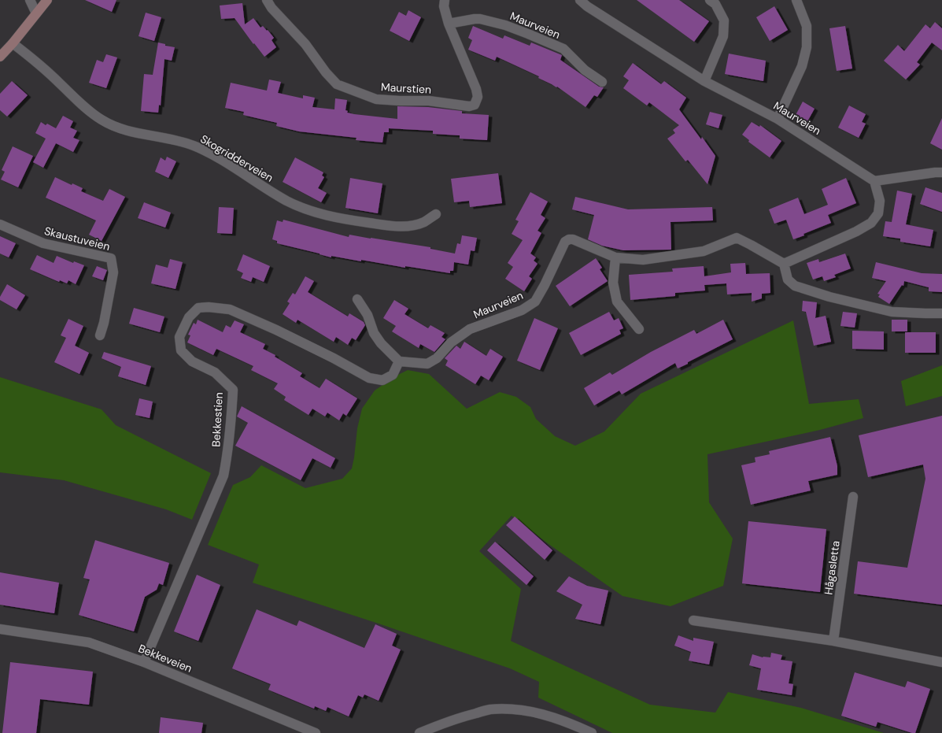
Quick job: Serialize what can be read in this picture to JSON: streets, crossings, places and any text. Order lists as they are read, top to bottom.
{
  "streets": {
    "street": [
      "Maurveien",
      "Maurstien",
      "Skogridderveien",
      "Skaustuveien",
      "Bekkestien",
      "Hågasletta",
      "Bekkeveien"
    ]
  },
  "crossings": [
    ["Maurveien", "Maurstien"],
    ["Maurveien", "Bekkestien"],
    ["Bekkestien", "Bekkeveien"]
  ]
}
